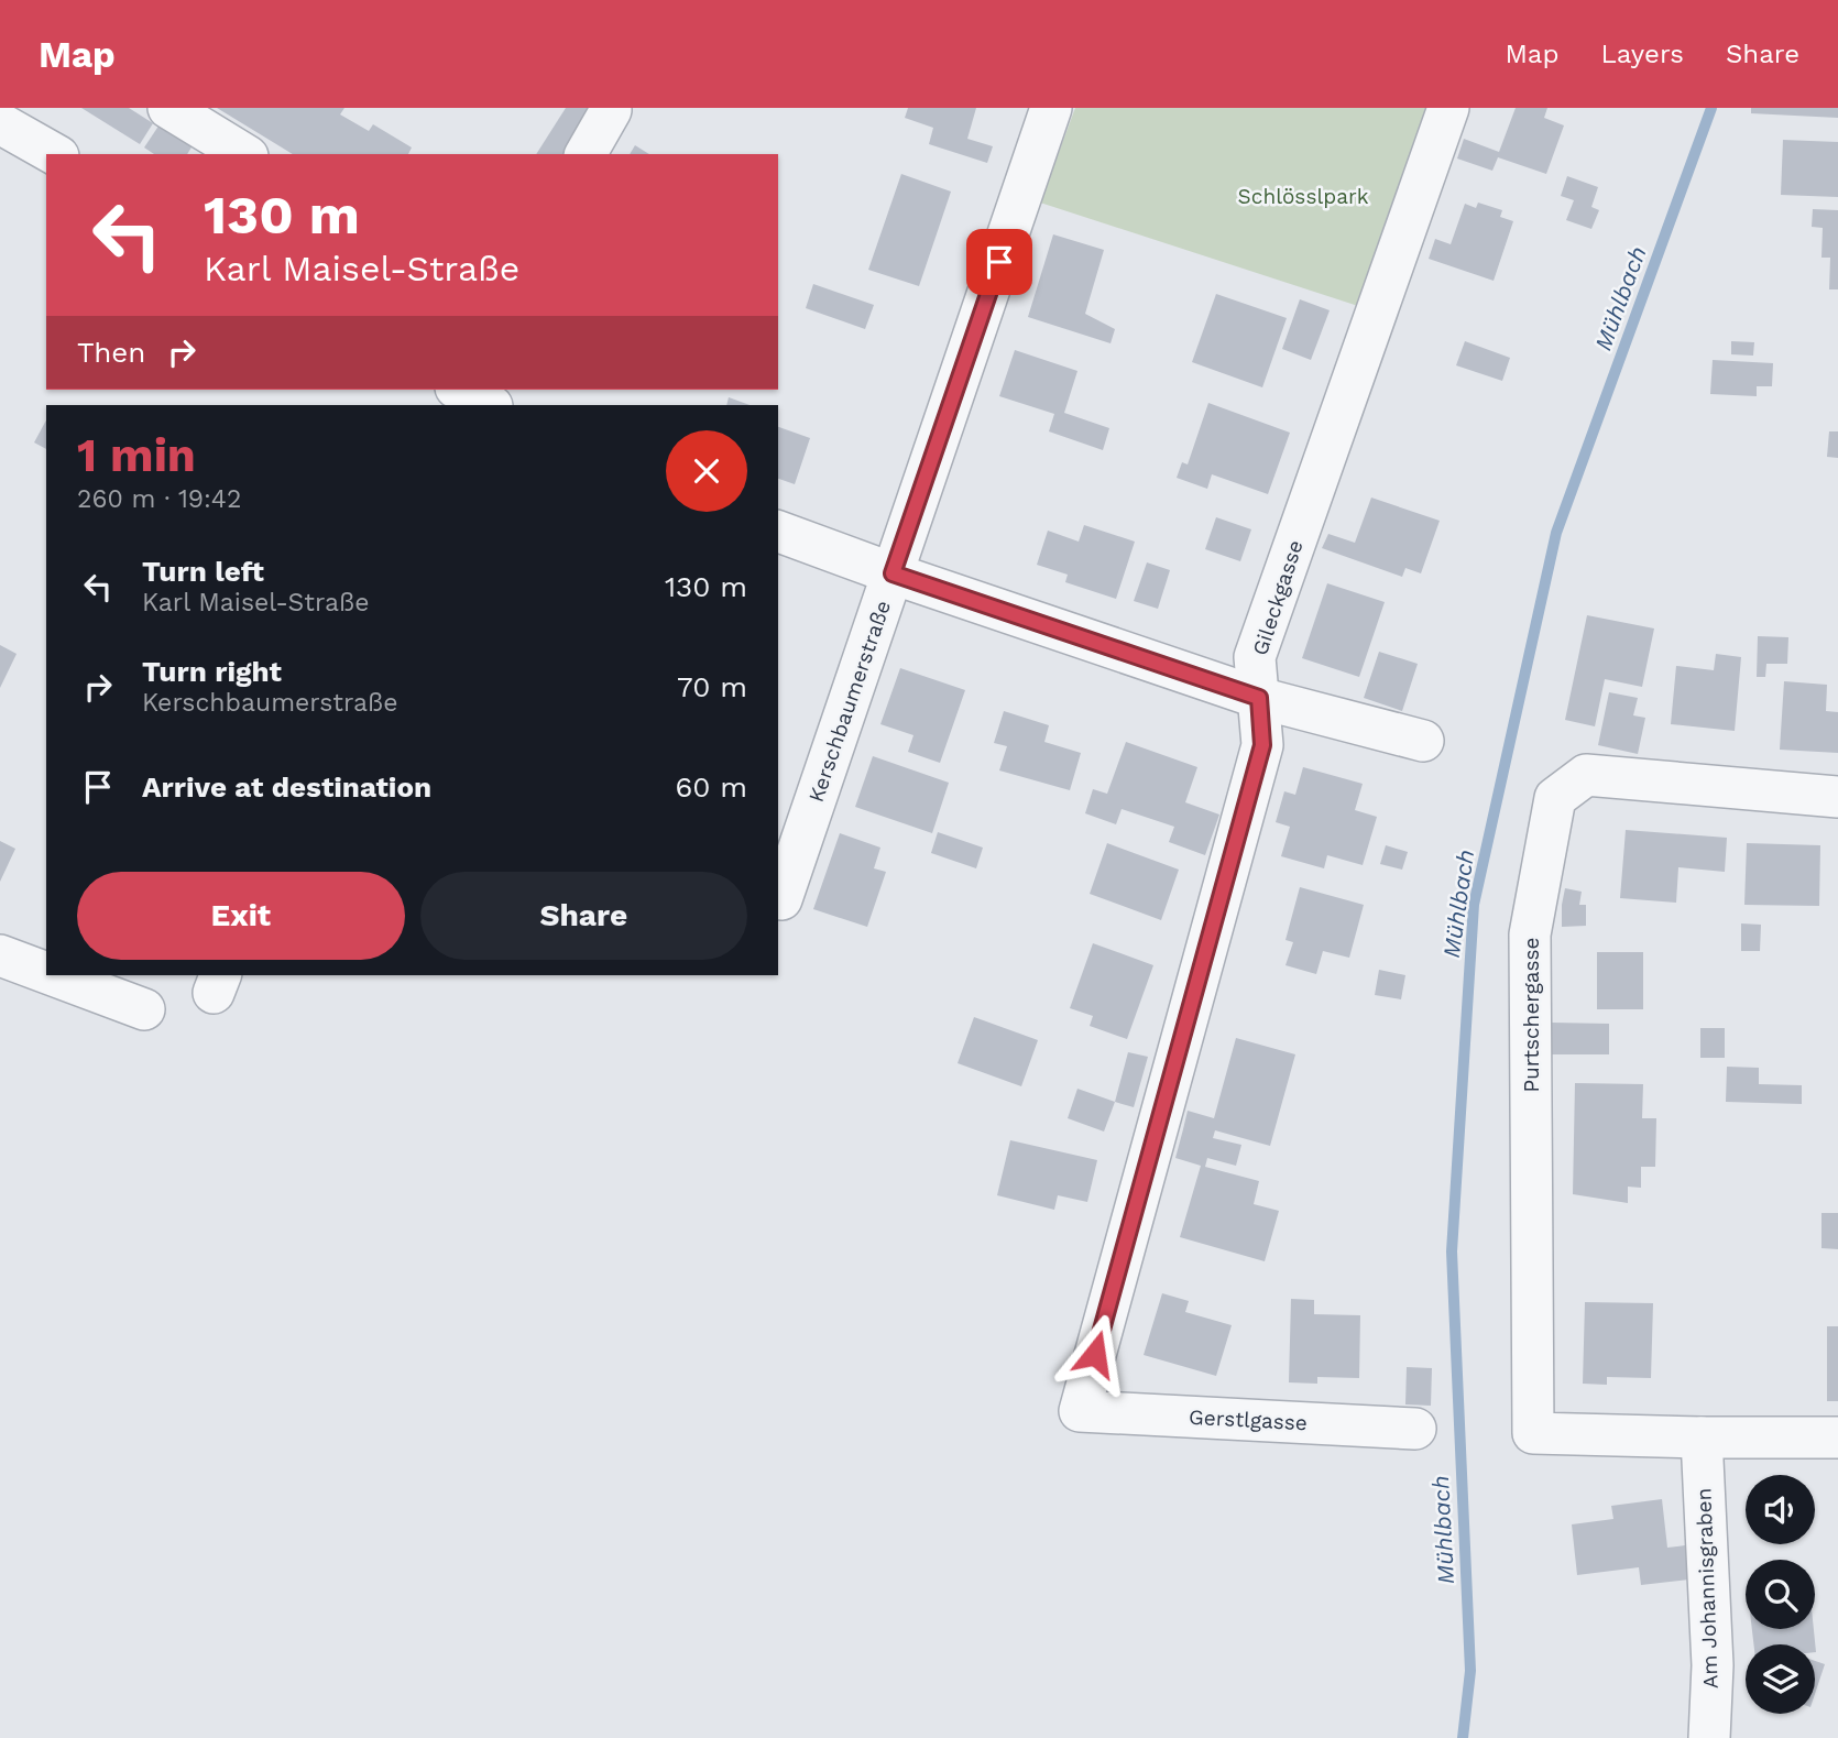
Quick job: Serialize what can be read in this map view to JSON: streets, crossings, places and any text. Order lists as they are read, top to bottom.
{
  "streets": {
    "street": [
      "Gileckgasse",
      "Kerschbaumerstraße",
      "Purtschergasse",
      "Gerstlgasse",
      "Am Johannisgraben"
    ]
  },
  "crossings": [
    ["Gileckgasse", "Gerstlgasse"],
    ["Purtschergasse", "Am Johannisgraben"]
  ],
  "water": ["Mühlbach"],
  "parks": ["Schlösslpark"],
  "page": {
    "header": "Map",
    "nav": ["Map", "Layers", "Share"],
    "turn": ["130 m", "Karl Maisel-Straße"],
    "then": "Then",
    "heading": ["1 min", "260 m · 19:42"],
    "list": [
      {
        "name": "Turn left",
        "note": "Karl Maisel-Straße",
        "value": "130 m"
      },
      {
        "name": "Turn right",
        "note": "Kerschbaumerstraße",
        "value": "70 m"
      },
      {
        "name": "Arrive at destination",
        "value": "60 m"
      }
    ],
    "buttons": ["Exit", "Share"]
  }
}
